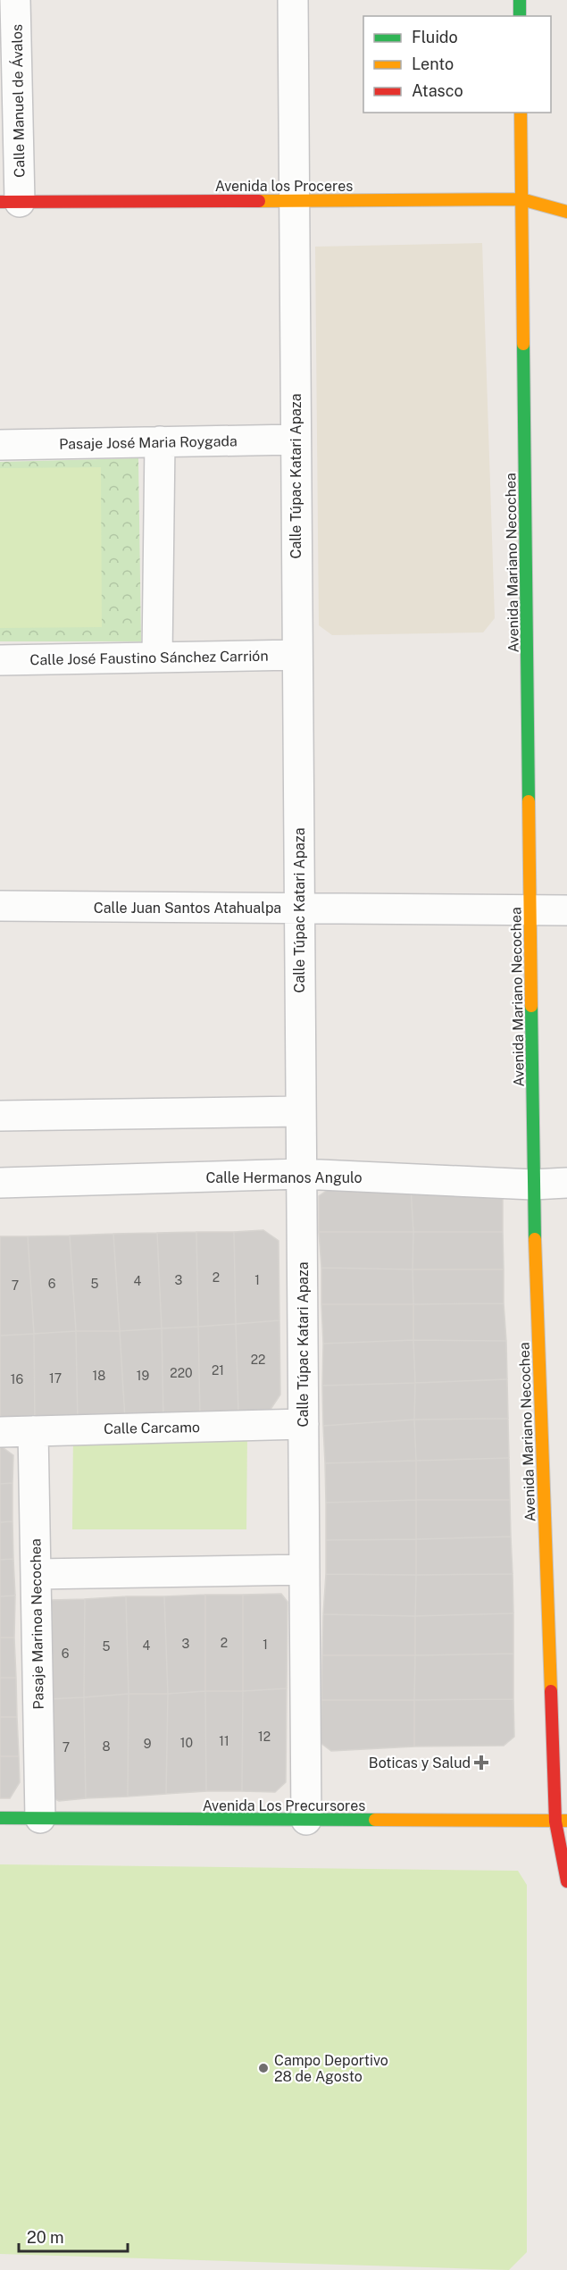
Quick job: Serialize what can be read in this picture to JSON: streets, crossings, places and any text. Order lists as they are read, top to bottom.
{
  "streets": {
    "street": [
      "Calle Manuel de Ávalos",
      "Avenida los Proceres",
      "Pasaje José Maria Roygada",
      "Calle Túpac Katari Apaza",
      "Avenida Mariano Necochea",
      "Calle José Faustino Sánchez Carrión",
      "Calle Juan Santos Atahualpa",
      "Calle Hermanos Angulo",
      "Calle Carcamo",
      "Pasaje Marinoa Necochea",
      "Avenida Los Precursores"
    ]
  },
  "crossings": [
    ["Calle Manuel de Ávalos", "Avenida los Proceres"],
    ["Avenida los Proceres", "Calle Túpac Katari Apaza"],
    ["Avenida los Proceres", "Avenida Mariano Necochea"],
    ["Pasaje José Maria Roygada", "Calle Túpac Katari Apaza"],
    ["Calle Túpac Katari Apaza", "Calle José Faustino Sánchez Carrión"],
    ["Calle Túpac Katari Apaza", "Calle Juan Santos Atahualpa"],
    ["Calle Túpac Katari Apaza", "Calle Hermanos Angulo"],
    ["Calle Túpac Katari Apaza", "Calle Carcamo"],
    ["Calle Túpac Katari Apaza", "Avenida Los Precursores"],
    ["Avenida Mariano Necochea", "Calle Juan Santos Atahualpa"],
    ["Avenida Mariano Necochea", "Calle Hermanos Angulo"],
    ["Avenida Mariano Necochea", "Avenida Los Precursores"],
    ["Calle Carcamo", "Pasaje Marinoa Necochea"],
    ["Pasaje Marinoa Necochea", "Avenida Los Precursores"]
  ],
  "places": {
    "health": ["Boticas y Salud"],
    "other": ["Campo Deportivo 28 de Agosto"]
  },
  "house_numbers": [
    "2",
    "3",
    "1",
    "4",
    "6",
    "5",
    "7",
    "22",
    "21",
    "220",
    "18",
    "19",
    "17",
    "16",
    "2",
    "3",
    "1",
    "4",
    "5",
    "6",
    "12",
    "11",
    "10",
    "9",
    "8",
    "7"
  ],
  "legend": ["Fluido", "Lento", "Atasco"],
  "scale_bar": "20 m"
}
